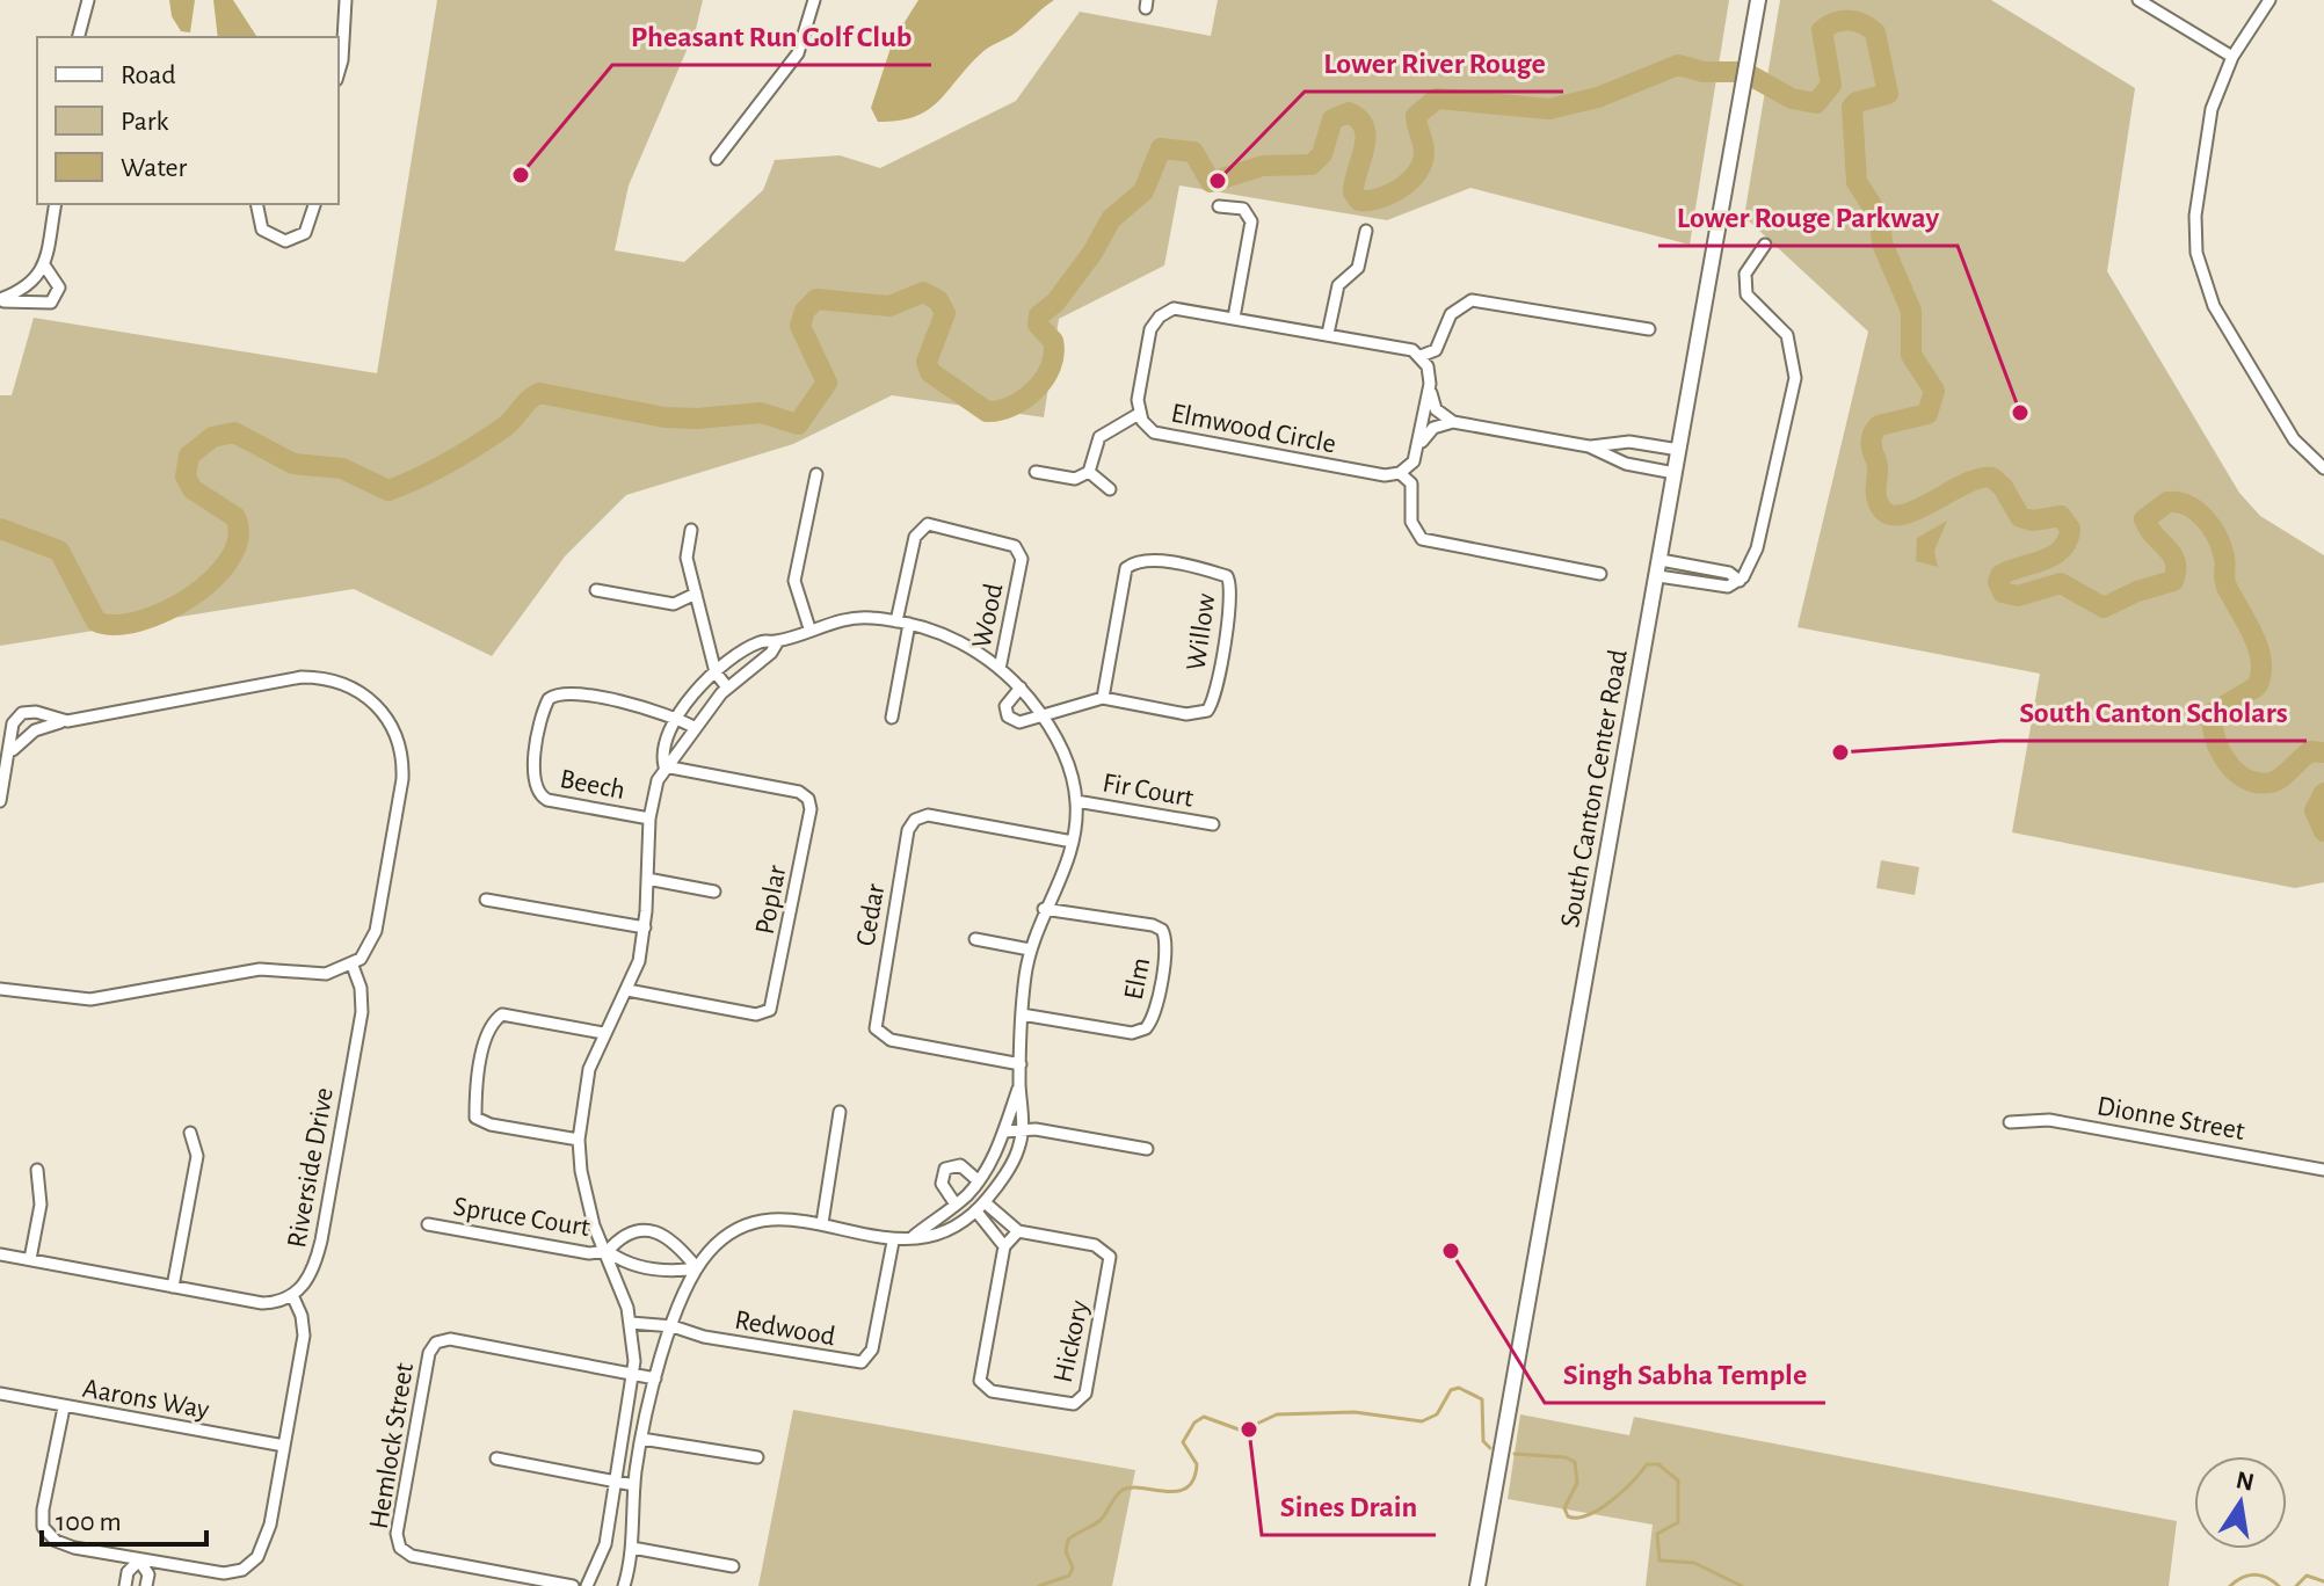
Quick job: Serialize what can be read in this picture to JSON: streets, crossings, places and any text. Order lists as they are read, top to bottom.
{
  "streets": {
    "main road": ["South Canton Center Road"],
    "street": [
      "Elmwood Circle",
      "Wood",
      "Willow",
      "Beech",
      "Fir Court",
      "Poplar",
      "Cedar",
      "Elm",
      "Dionne Street",
      "Riverside Drive",
      "Spruce Court",
      "Redwood",
      "Hickory",
      "Aarons Way",
      "Hemlock Street"
    ]
  },
  "places": [
    "Pheasant Run Golf Club",
    "Lower River Rouge",
    "Lower Rouge Parkway",
    "South Canton Scholars",
    "Singh Sabha Temple",
    "Sines Drain"
  ],
  "legend": ["Road", "Park", "Water"],
  "scale_bar": "100 m",
  "north": "top"
}
